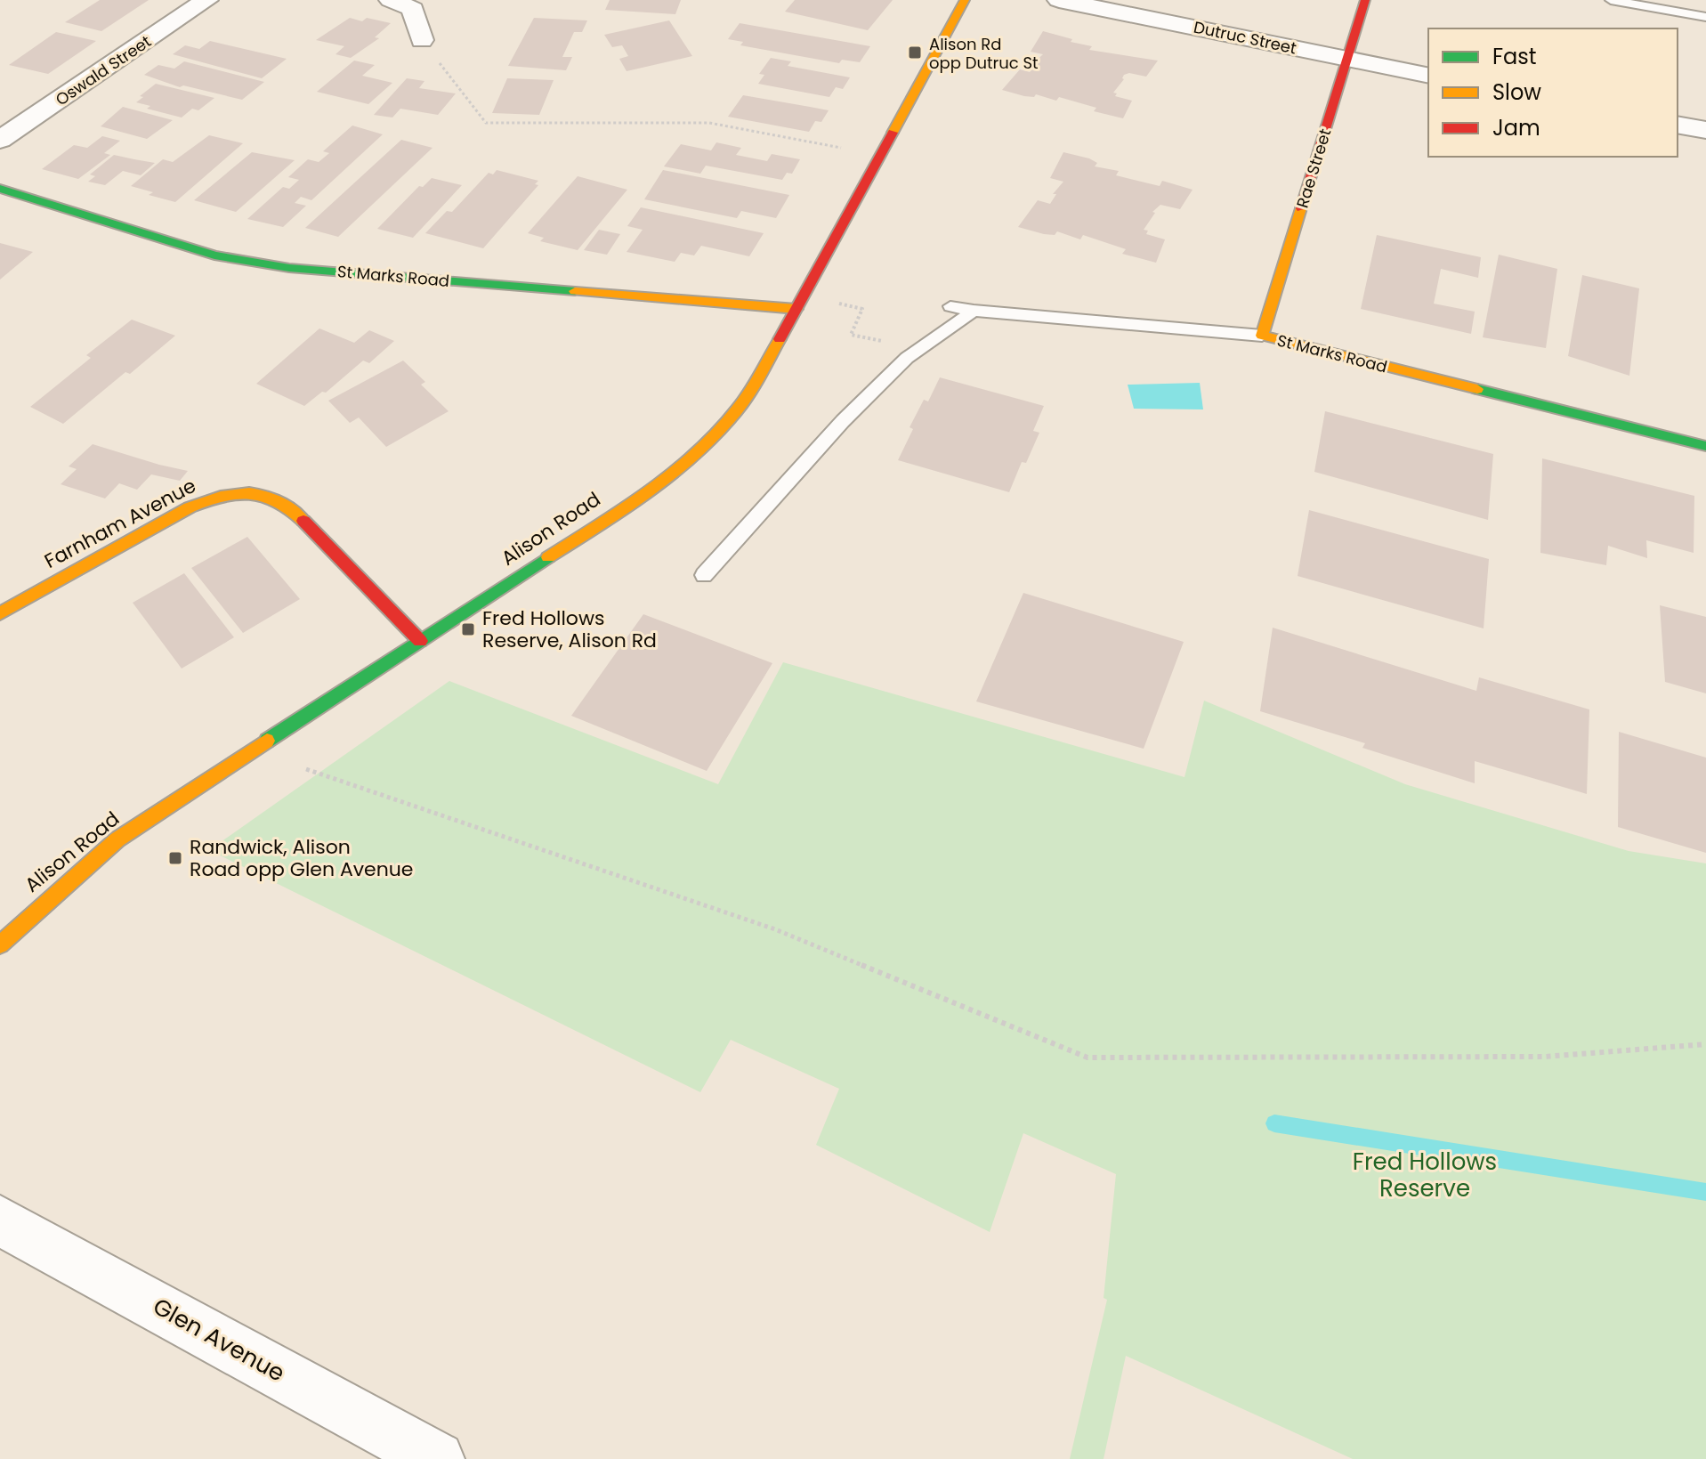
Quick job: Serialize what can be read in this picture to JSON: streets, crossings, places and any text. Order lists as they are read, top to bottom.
{
  "streets": {
    "street": [
      "Dutruc Street",
      "Oswald Street",
      "Rae Street",
      "St Marks Road",
      "Farnham Avenue",
      "Alison Road",
      "Glen Avenue"
    ]
  },
  "crossings": [
    ["Dutruc Street", "Rae Street"],
    ["Rae Street", "St Marks Road"],
    ["St Marks Road", "Alison Road"],
    ["Farnham Avenue", "Alison Road"]
  ],
  "parks": ["Fred Hollows Reserve"],
  "places": {
    "transit": ["Alison Rd opp Dutruc St", "Fred Hollows Reserve, Alison Rd", "Randwick, Alison Road opp Glen Avenue"]
  },
  "legend": ["Fast", "Slow", "Jam"]
}
